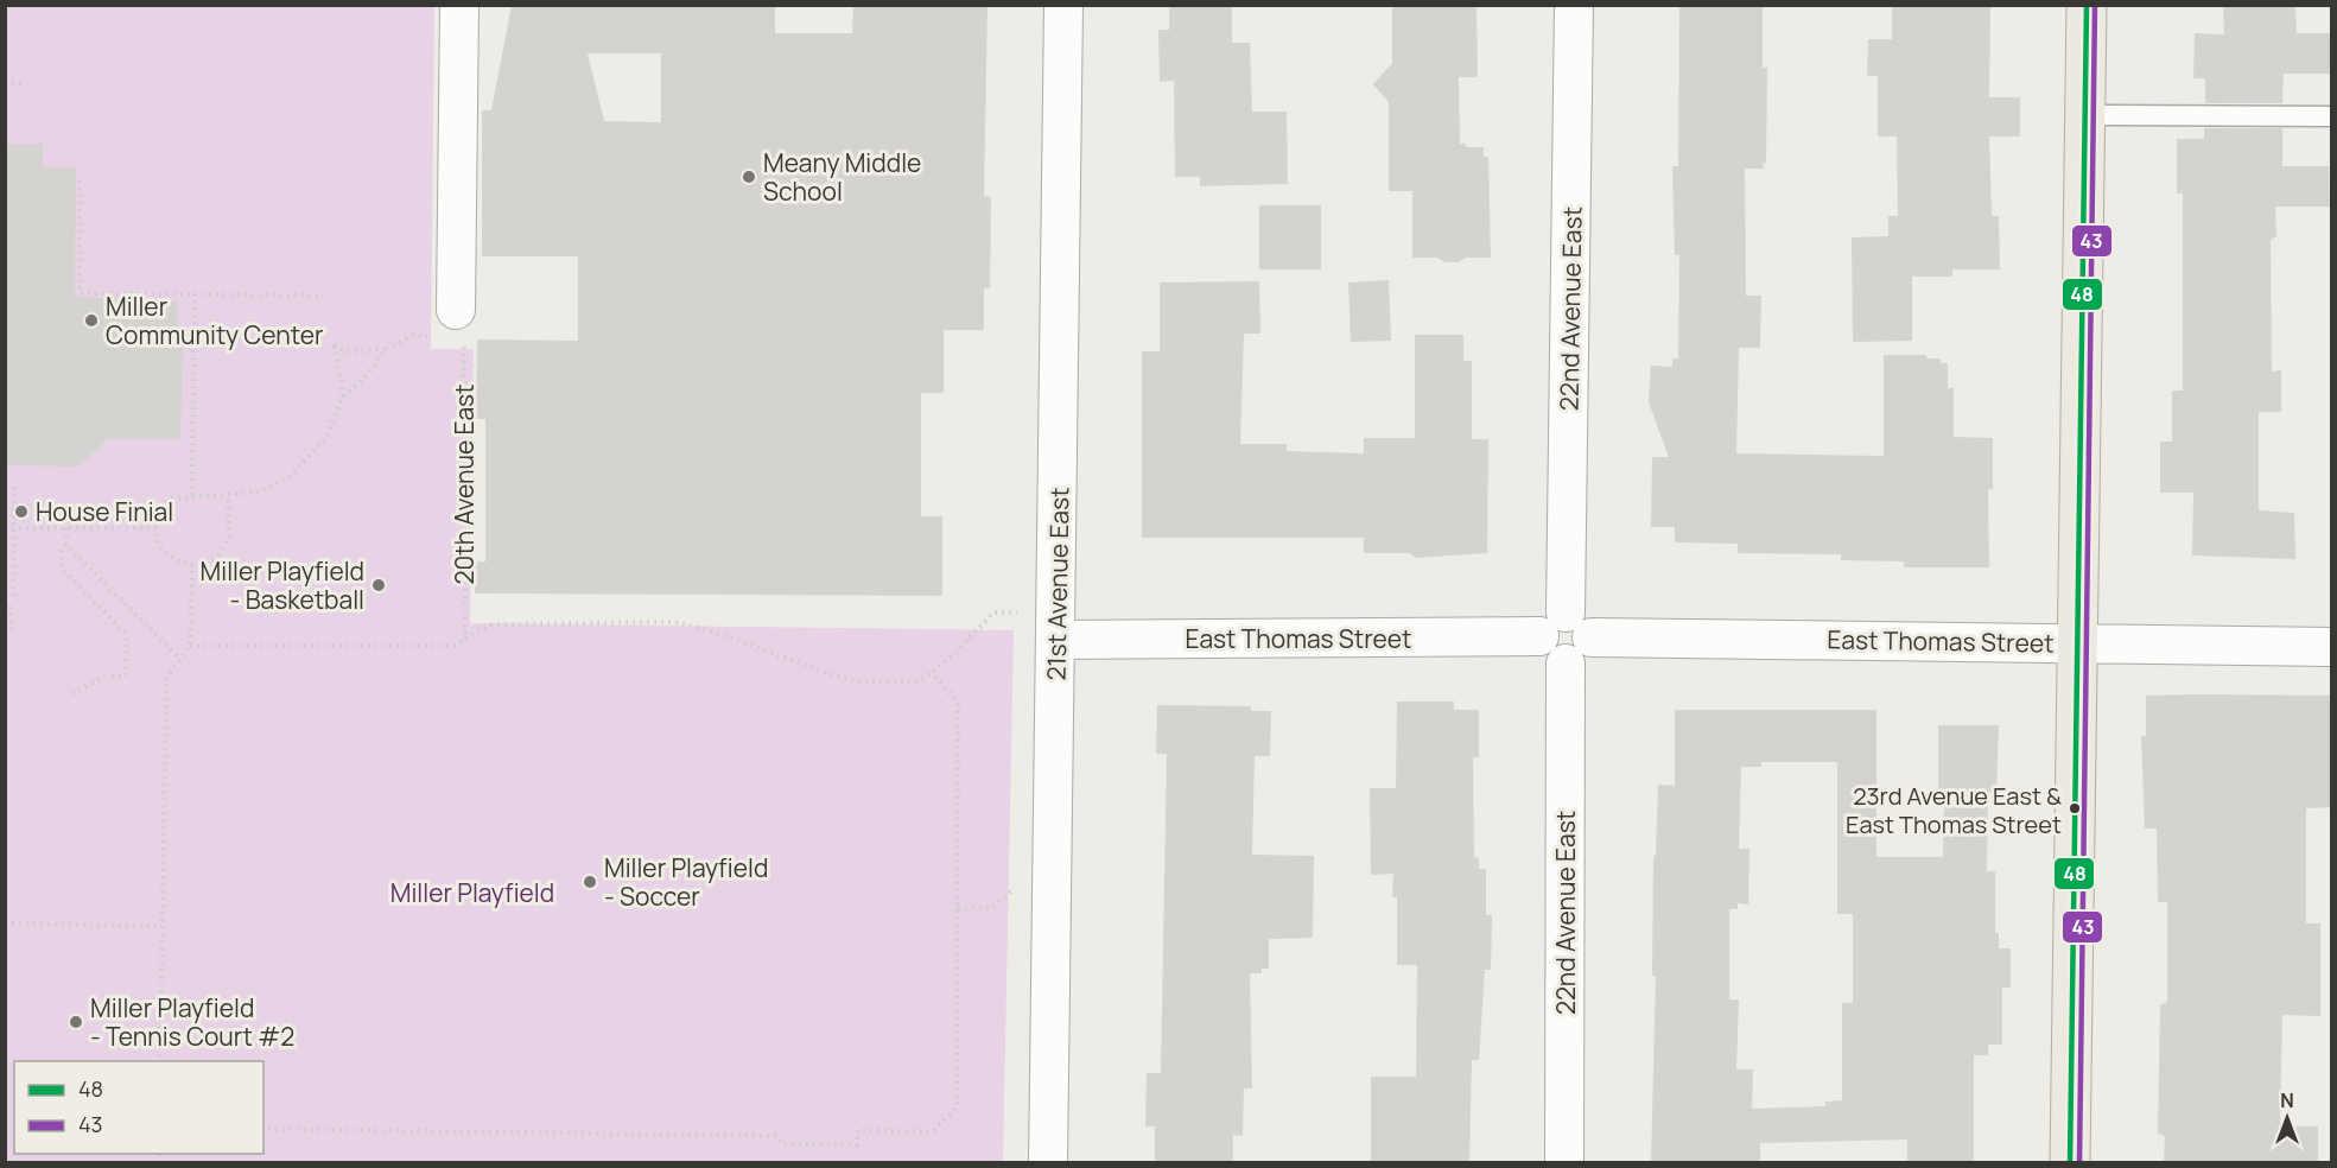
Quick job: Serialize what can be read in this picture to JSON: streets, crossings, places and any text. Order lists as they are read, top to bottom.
{
  "streets": {
    "street": ["22nd Avenue East", "21st Avenue East", "East Thomas Street"],
    "path": ["20th Avenue East"]
  },
  "crossings": [
    ["22nd Avenue East", "East Thomas Street"],
    ["21st Avenue East", "East Thomas Street"]
  ],
  "parks": ["Miller Playfield"],
  "places": [
    "Meany Middle School",
    "Miller Community Center",
    "House Finial",
    "Miller Playfield - Basketball",
    "23rd Avenue East & East Thomas Street",
    "Miller Playfield - Soccer",
    "Miller Playfield - Tennis Court #2"
  ],
  "lines": ["transit line 48", "transit line 43"],
  "legend": ["48", "43"],
  "north": "top"
}
